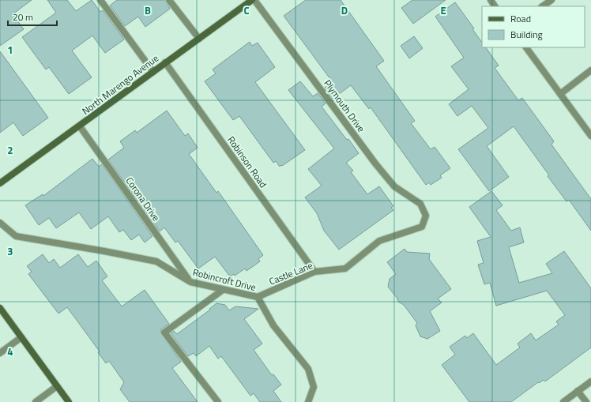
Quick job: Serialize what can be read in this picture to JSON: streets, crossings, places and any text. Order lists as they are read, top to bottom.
{
  "streets": {
    "street": [
      "North Marengo Avenue",
      "Plymouth Drive",
      "Robinson Road",
      "Corona Drive",
      "Castle Lane",
      "Robincroft Drive"
    ]
  },
  "crossings": [
    ["North Marengo Avenue", "Robinson Road"],
    ["North Marengo Avenue", "Corona Drive"],
    ["Plymouth Drive", "Castle Lane"],
    ["Robinson Road", "Castle Lane"],
    ["Corona Drive", "Robincroft Drive"],
    ["Castle Lane", "Robincroft Drive"]
  ],
  "legend": ["Road", "Building"],
  "scale_bar": "20 m",
  "grid": {
    "columns": [
      "B",
      "C",
      "D",
      "E"
    ],
    "rows": [
      "1",
      "2",
      "3",
      "4"
    ]
  }
}
